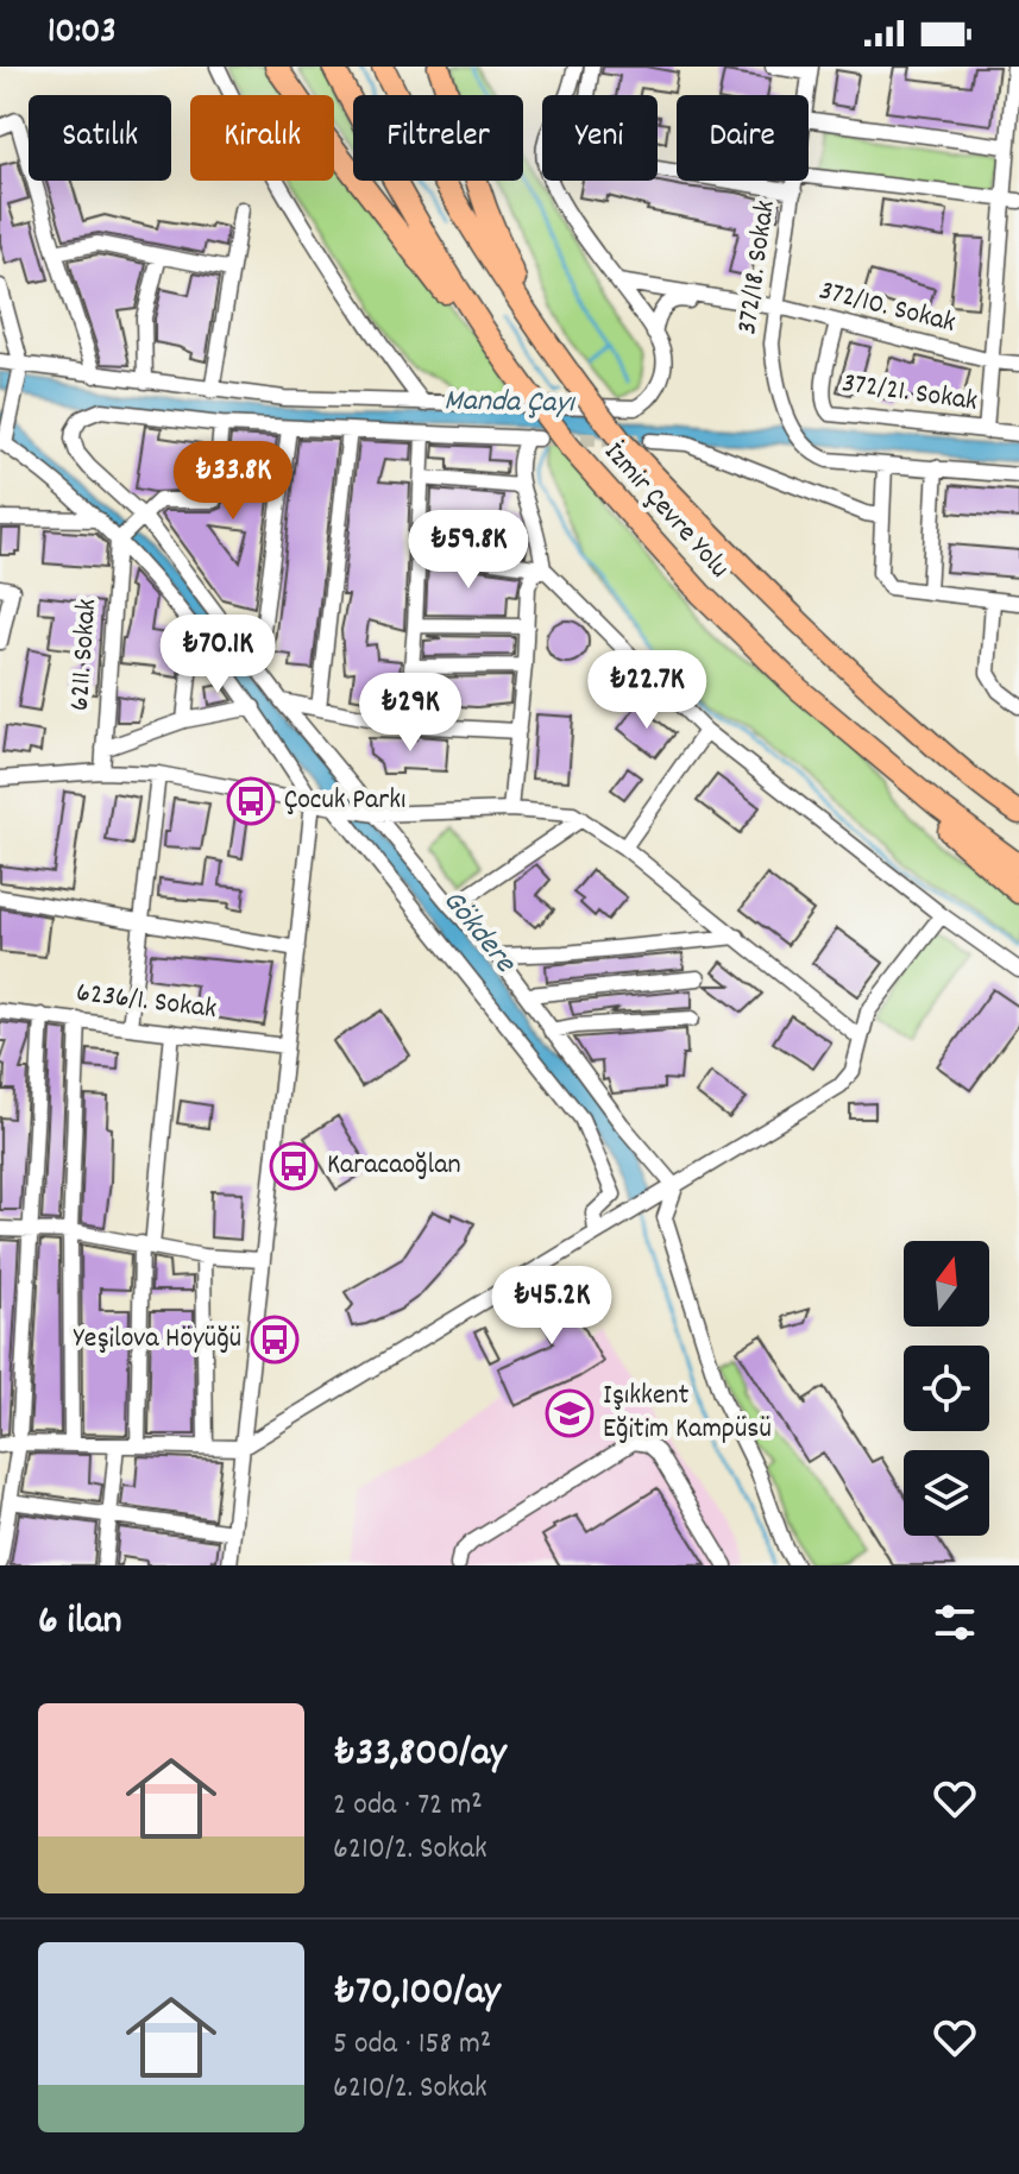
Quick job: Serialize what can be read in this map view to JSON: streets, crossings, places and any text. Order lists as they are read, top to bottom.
{
  "streets": {
    "highway": ["İzmir Çevre Yolu"],
    "street": [
      "372/18. Sokak",
      "372/10. Sokak",
      "372/21. Sokak",
      "6211. Sokak",
      "6236/1. Sokak"
    ]
  },
  "crossings": [
    ["372/18. Sokak", "372/10. Sokak"],
    ["372/10. Sokak", "372/21. Sokak"]
  ],
  "water": ["Manda Çayı", "Gökdere"],
  "places": {
    "bus stop": ["Çocuk Parkı", "Karacaoğlan", "Yeşilova Höyüğü"],
    "school or university": ["Işıkkent Eğitim Kampüsü"]
  },
  "north": "top",
  "page": {
    "status": "10:03",
    "chip": [
      "Satılık",
      "Kiralık",
      "Filtreler",
      "Yeni",
      "Daire"
    ],
    "price": [
      "₺33.8K",
      "₺59.8K",
      "₺70.1K",
      "₺22.7K",
      "₺29K",
      "₺45.2K"
    ],
    "heading": "6 ilan",
    "list": [
      {
        "name": "₺33,800/ay",
        "note": "2 oda · 72 m² · 6210/2. Sokak"
      },
      {
        "name": "₺70,100/ay",
        "note": "5 oda · 158 m² · 6210/2. Sokak"
      }
    ]
  }
}
